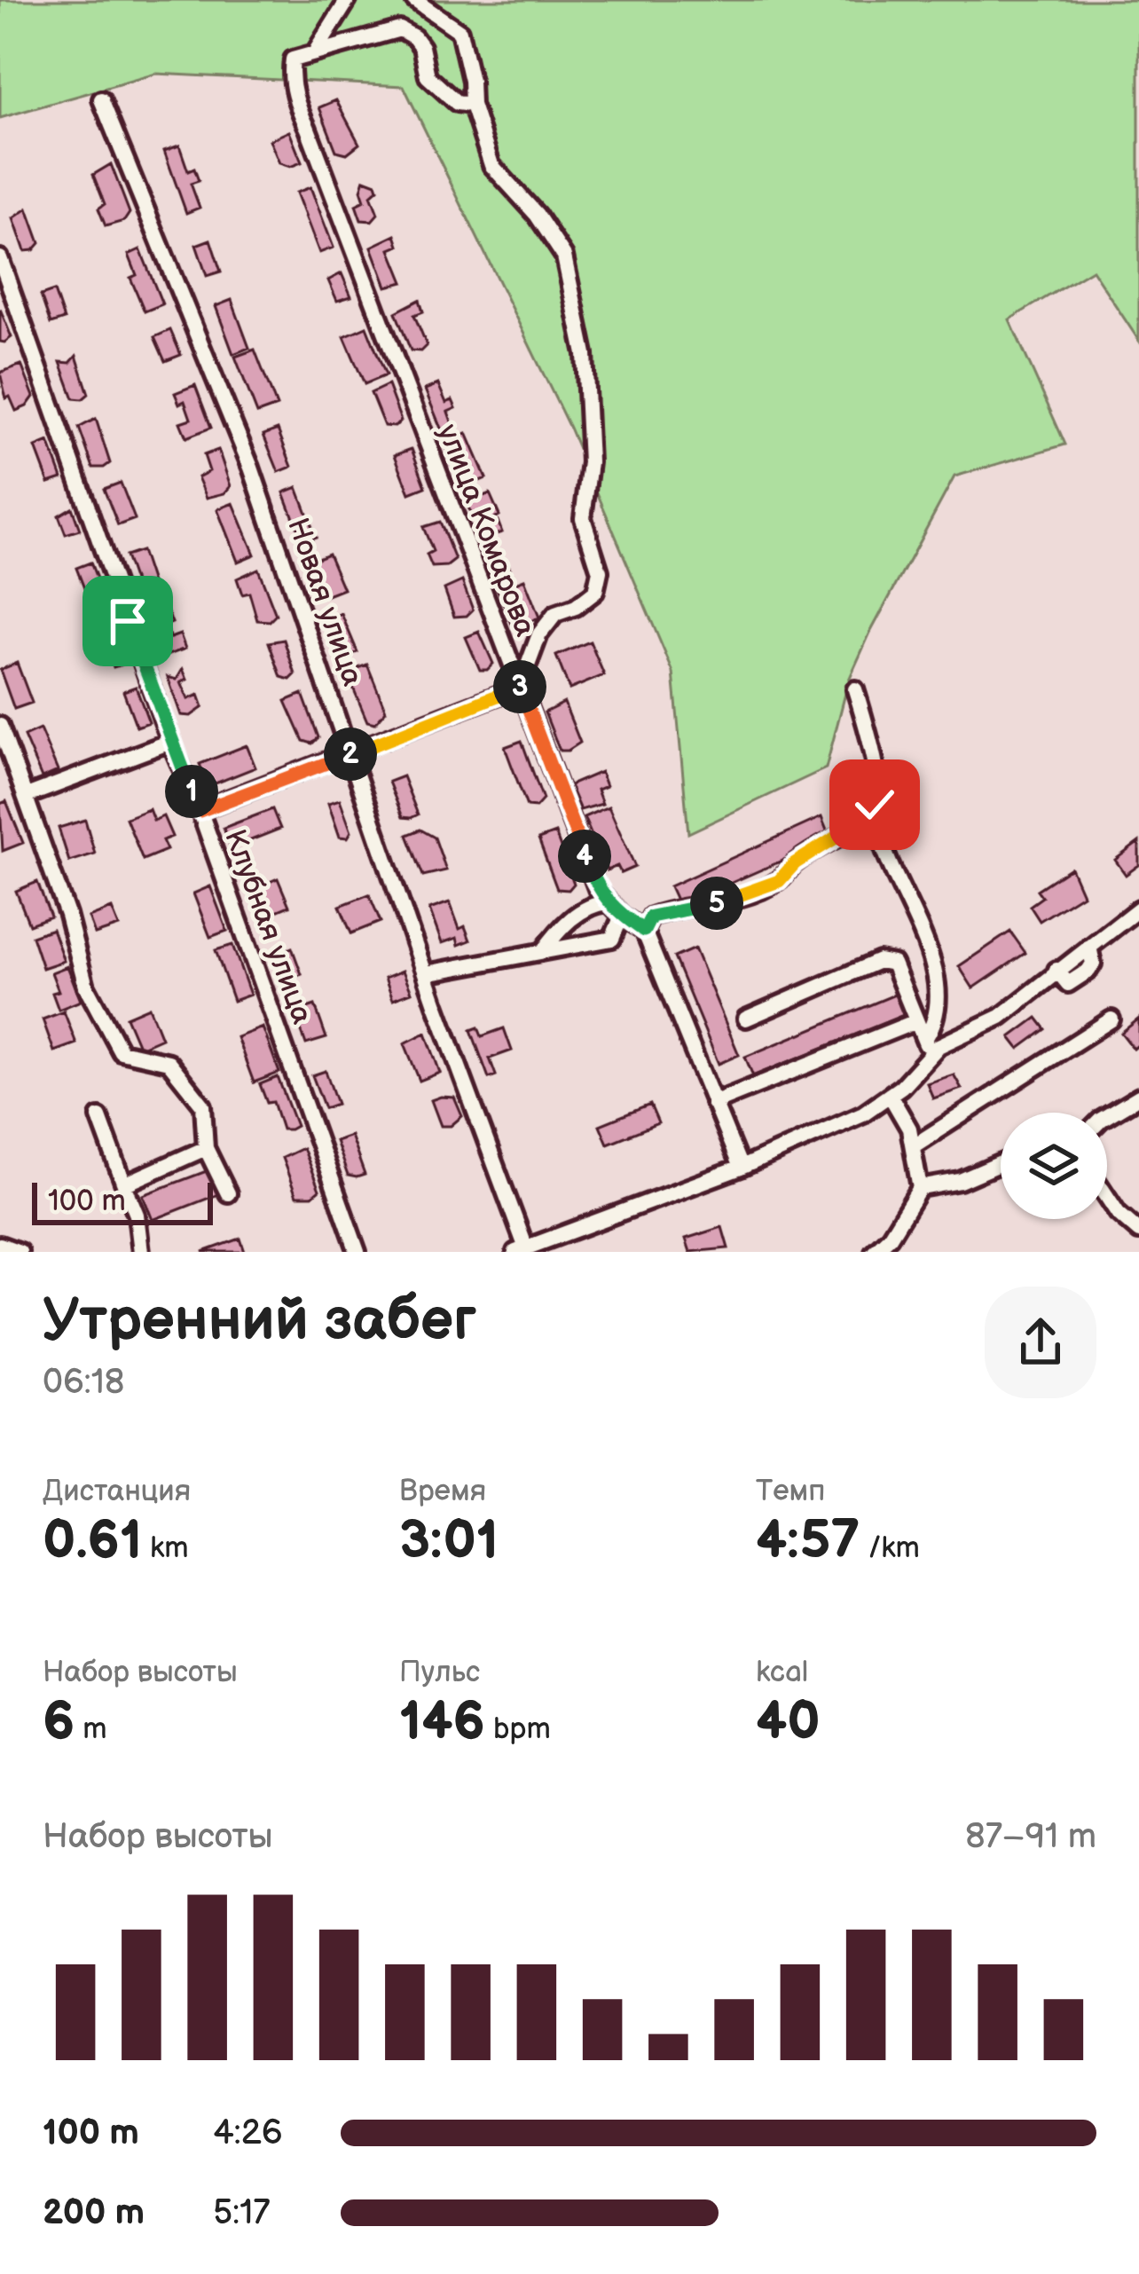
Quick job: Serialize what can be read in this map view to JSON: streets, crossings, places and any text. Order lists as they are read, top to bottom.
{
  "streets": {
    "street": ["улица Комарова", "Новая улица", "Клубная улица"]
  },
  "scale_bar": "100 m",
  "page": {
    "pins": [
      "3",
      "2",
      "1",
      "4",
      "5"
    ],
    "scale": "100 m",
    "heading": ["Утренний забег", "06:18"],
    "stats": [
      ["Дистанция", "0.61 km"],
      ["Время", "3:01"],
      ["Темп", "4:57 /km"],
      ["Набор высоты", "6 m"],
      ["Пульс", "146 bpm"],
      ["kcal", "40"]
    ],
    "chart": ["Набор высоты", "87–91 m"],
    "list": [
      {
        "name": "100 m",
        "note": "4:26"
      },
      {
        "name": "200 m",
        "note": "5:17"
      }
    ]
  }
}
